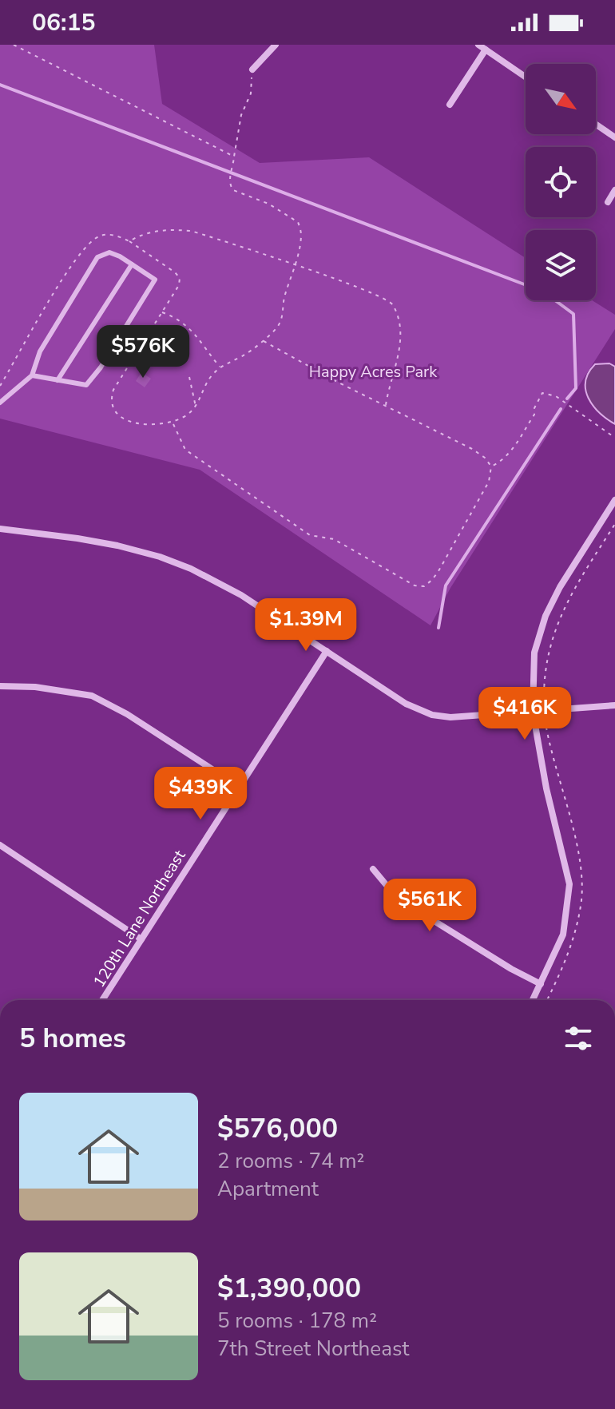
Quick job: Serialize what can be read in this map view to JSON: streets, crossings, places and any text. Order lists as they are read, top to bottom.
{
  "streets": {
    "street": ["120th Lane Northeast"]
  },
  "parks": ["Happy Acres Park"],
  "north": "bottom right",
  "page": {
    "status": "06:15",
    "price": [
      "$576K",
      "$1.39M",
      "$416K",
      "$439K",
      "$561K"
    ],
    "heading": "5 homes",
    "list": [
      {
        "name": "$576,000",
        "note": "2 rooms · 74 m² · Apartment"
      },
      {
        "name": "$1,390,000",
        "note": "5 rooms · 178 m² · 7th Street Northeast"
      }
    ]
  }
}
